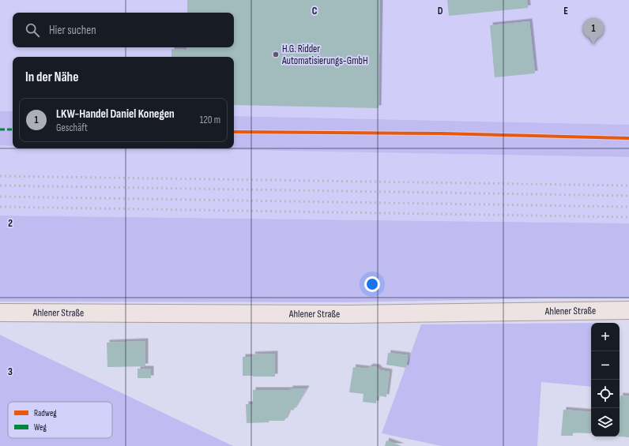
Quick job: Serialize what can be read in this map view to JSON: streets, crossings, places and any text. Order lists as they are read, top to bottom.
{
  "streets": {
    "main road": ["Ahlener Straße"]
  },
  "places": ["H.G. Ridder Automatisierungs-GmbH"],
  "legend": ["Radweg", "Weg"],
  "page": {
    "search": "Hier suchen",
    "pins": "1",
    "heading": "In der Nähe",
    "list": [
      {
        "mark": "1",
        "name": "LKW-Handel Daniel Konegen",
        "note": "Geschäft",
        "value": "120 m"
      }
    ],
    "map_buttons": ["+", "−"]
  },
  "grid": {
    "columns": ["C", "D", "E"],
    "rows": ["2", "3"]
  }
}
